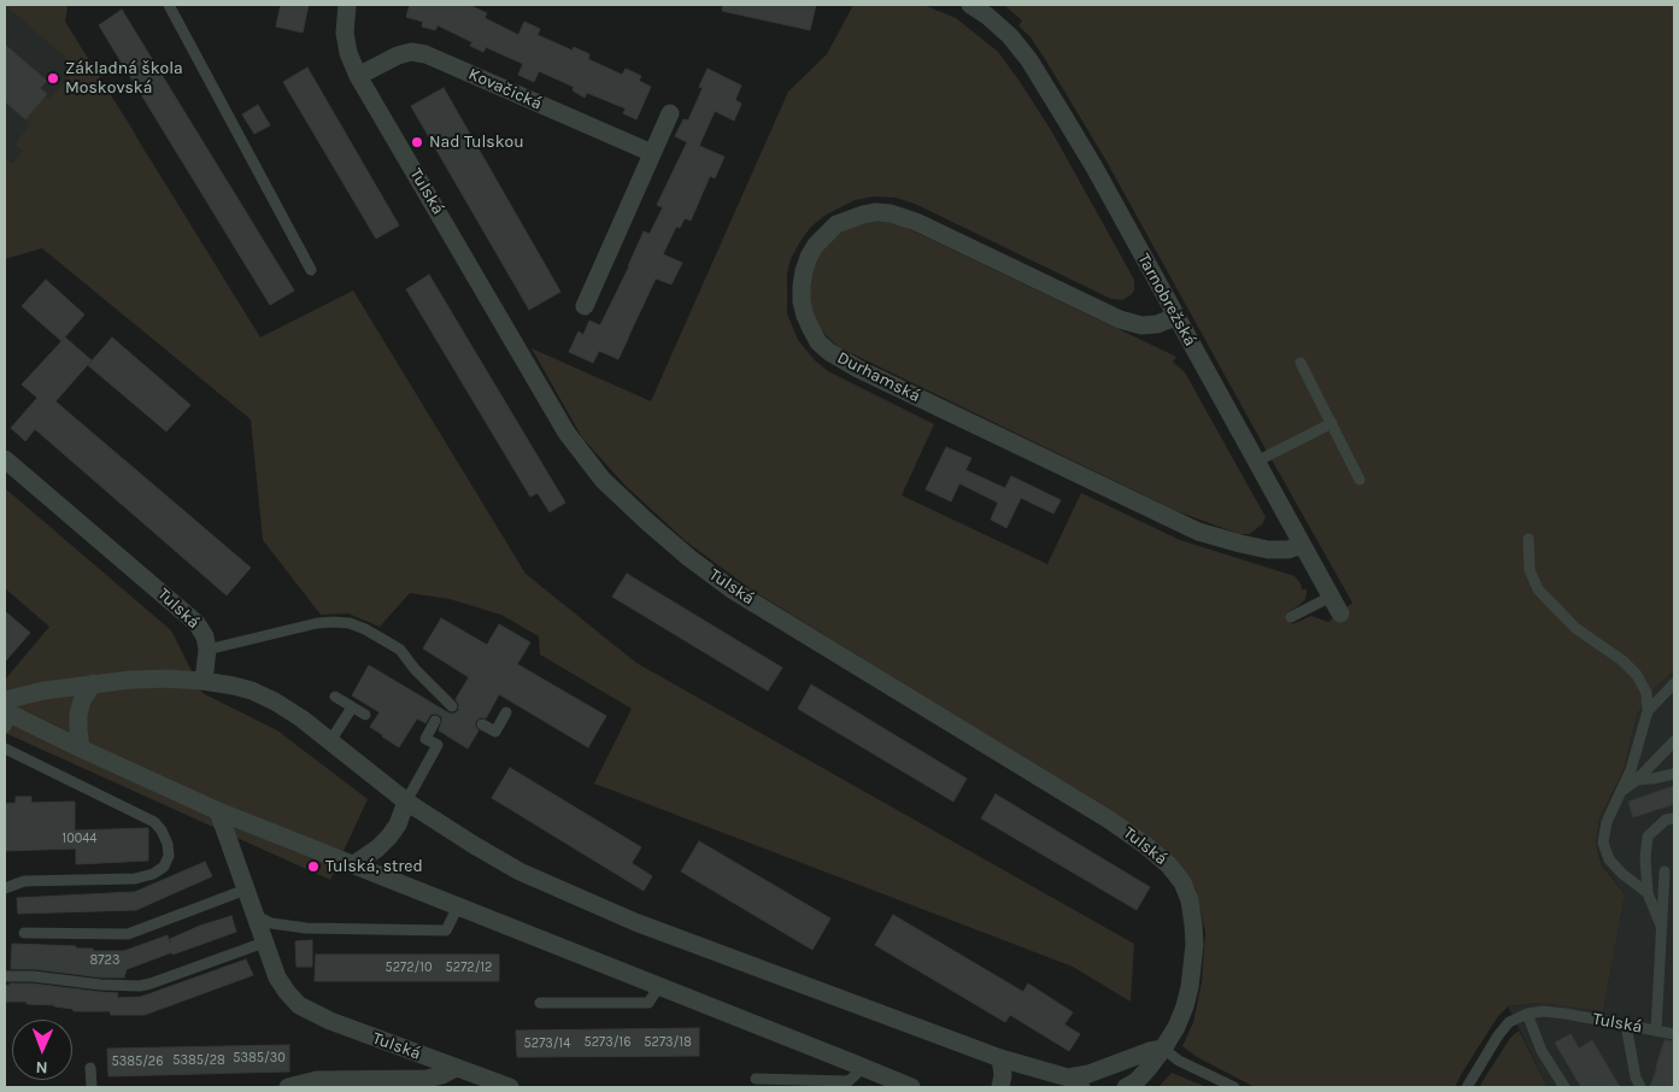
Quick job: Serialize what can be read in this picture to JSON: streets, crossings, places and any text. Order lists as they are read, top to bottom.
{
  "streets": {
    "street": [
      "Kovačická",
      "Tulská",
      "Tarnobrežská",
      "Durhamská"
    ]
  },
  "crossings": [
    ["Kovačická", "Tulská"],
    ["Tarnobrežská", "Durhamská"]
  ],
  "places": ["Základná škola Moskovská", "Nad Tulskou", "Tulská, stred"],
  "house_numbers": [
    "10044",
    "8723",
    "5272/10",
    "5272/12",
    "5273/16",
    "5273/18",
    "5273/14",
    "5385/30",
    "5385/28",
    "5385/26"
  ],
  "north": "bottom"
}
